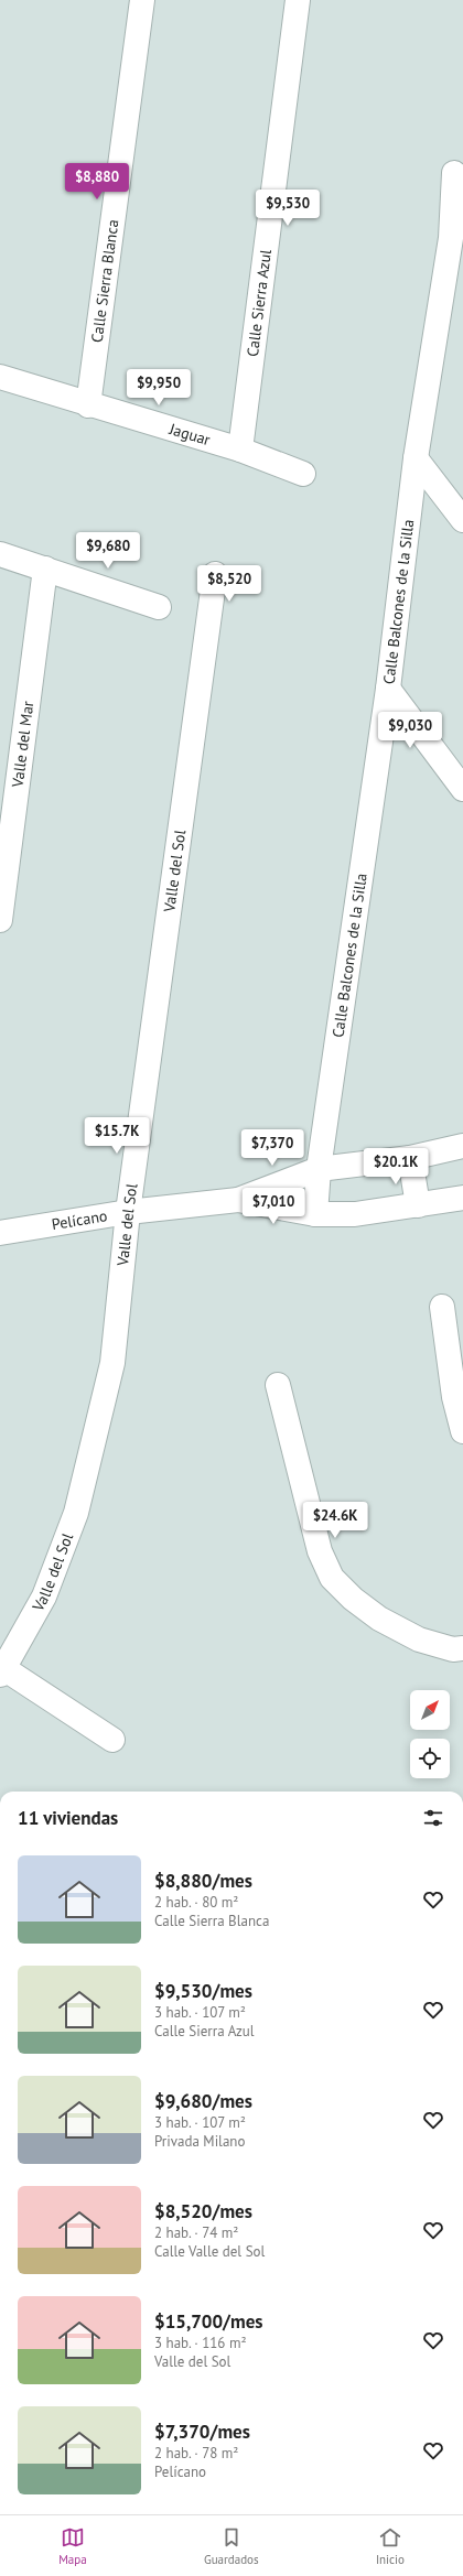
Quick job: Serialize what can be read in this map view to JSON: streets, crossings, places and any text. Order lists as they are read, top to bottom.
{
  "streets": {
    "street": [
      "Calle Sierra Blanca",
      "Calle Sierra Azul",
      "Jaguar",
      "Calle Balcones de la Silla",
      "Valle del Mar",
      "Valle del Sol",
      "Pelícano"
    ]
  },
  "crossings": [
    ["Calle Sierra Blanca", "Jaguar"],
    ["Calle Sierra Azul", "Jaguar"],
    ["Calle Balcones de la Silla", "Pelícano"],
    ["Valle del Sol", "Pelícano"]
  ],
  "north": "top right",
  "page": {
    "price": [
      "$8,880",
      "$9,530",
      "$9,950",
      "$9,680",
      "$8,520",
      "$9,030",
      "$15.7K",
      "$7,370",
      "$20.1K",
      "$7,010",
      "$24.6K"
    ],
    "heading": "11 viviendas",
    "list": [
      {
        "name": "$8,880/mes",
        "note": "2 hab. · 80 m² · Calle Sierra Blanca"
      },
      {
        "name": "$9,530/mes",
        "note": "3 hab. · 107 m² · Calle Sierra Azul"
      },
      {
        "name": "$9,680/mes",
        "note": "3 hab. · 107 m² · Privada Milano"
      },
      {
        "name": "$8,520/mes",
        "note": "2 hab. · 74 m² · Calle Valle del Sol"
      },
      {
        "name": "$15,700/mes",
        "note": "3 hab. · 116 m² · Valle del Sol"
      },
      {
        "name": "$7,370/mes",
        "note": "2 hab. · 78 m² · Pelícano"
      }
    ],
    "tabs": ["Mapa", "Guardados", "Inicio"]
  }
}
